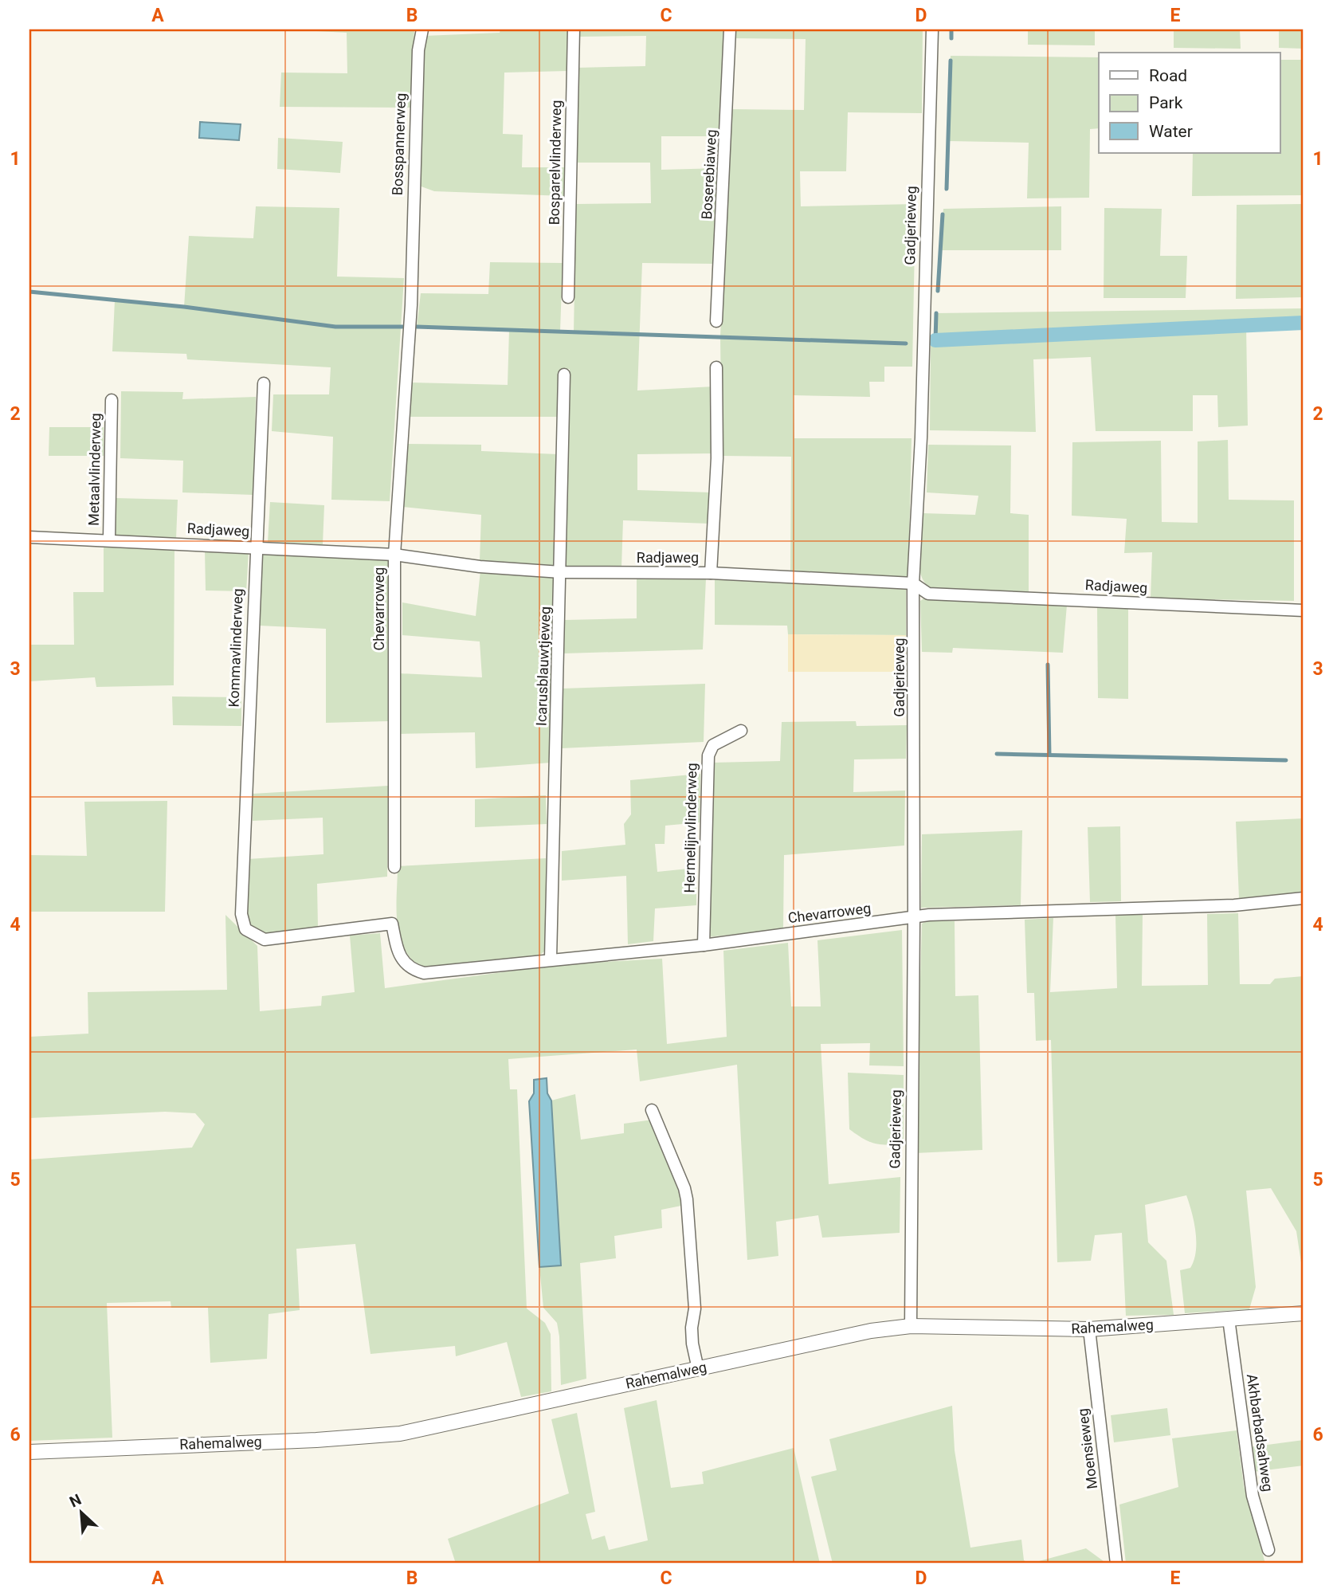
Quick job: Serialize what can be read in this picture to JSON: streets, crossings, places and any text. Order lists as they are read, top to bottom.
{
  "streets": {
    "street": [
      "Bosspannerweg",
      "Bosparelvlinderweg",
      "Boserebiaweg",
      "Gadjerieweg",
      "Metaalvlinderweg",
      "Radjaweg",
      "Chevarroweg",
      "Kommavlinderweg",
      "Icarusblauwtjeweg",
      "Hermelijnvlinderweg",
      "Rahemalweg",
      "Akhbarbadsahweg",
      "Moensieweg"
    ]
  },
  "crossings": [
    ["Bosspannerweg", "Chevarroweg"],
    ["Gadjerieweg", "Radjaweg"],
    ["Gadjerieweg", "Chevarroweg"],
    ["Gadjerieweg", "Rahemalweg"],
    ["Metaalvlinderweg", "Radjaweg"],
    ["Radjaweg", "Chevarroweg"],
    ["Radjaweg", "Kommavlinderweg"],
    ["Radjaweg", "Icarusblauwtjeweg"],
    ["Chevarroweg", "Kommavlinderweg"],
    ["Chevarroweg", "Icarusblauwtjeweg"],
    ["Chevarroweg", "Hermelijnvlinderweg"],
    ["Rahemalweg", "Akhbarbadsahweg"],
    ["Rahemalweg", "Moensieweg"]
  ],
  "legend": ["Road", "Park", "Water"],
  "north": "top left",
  "grid": {
    "columns": [
      "A",
      "B",
      "C",
      "D",
      "E"
    ],
    "rows": [
      "1",
      "2",
      "3",
      "4",
      "5",
      "6"
    ]
  }
}
